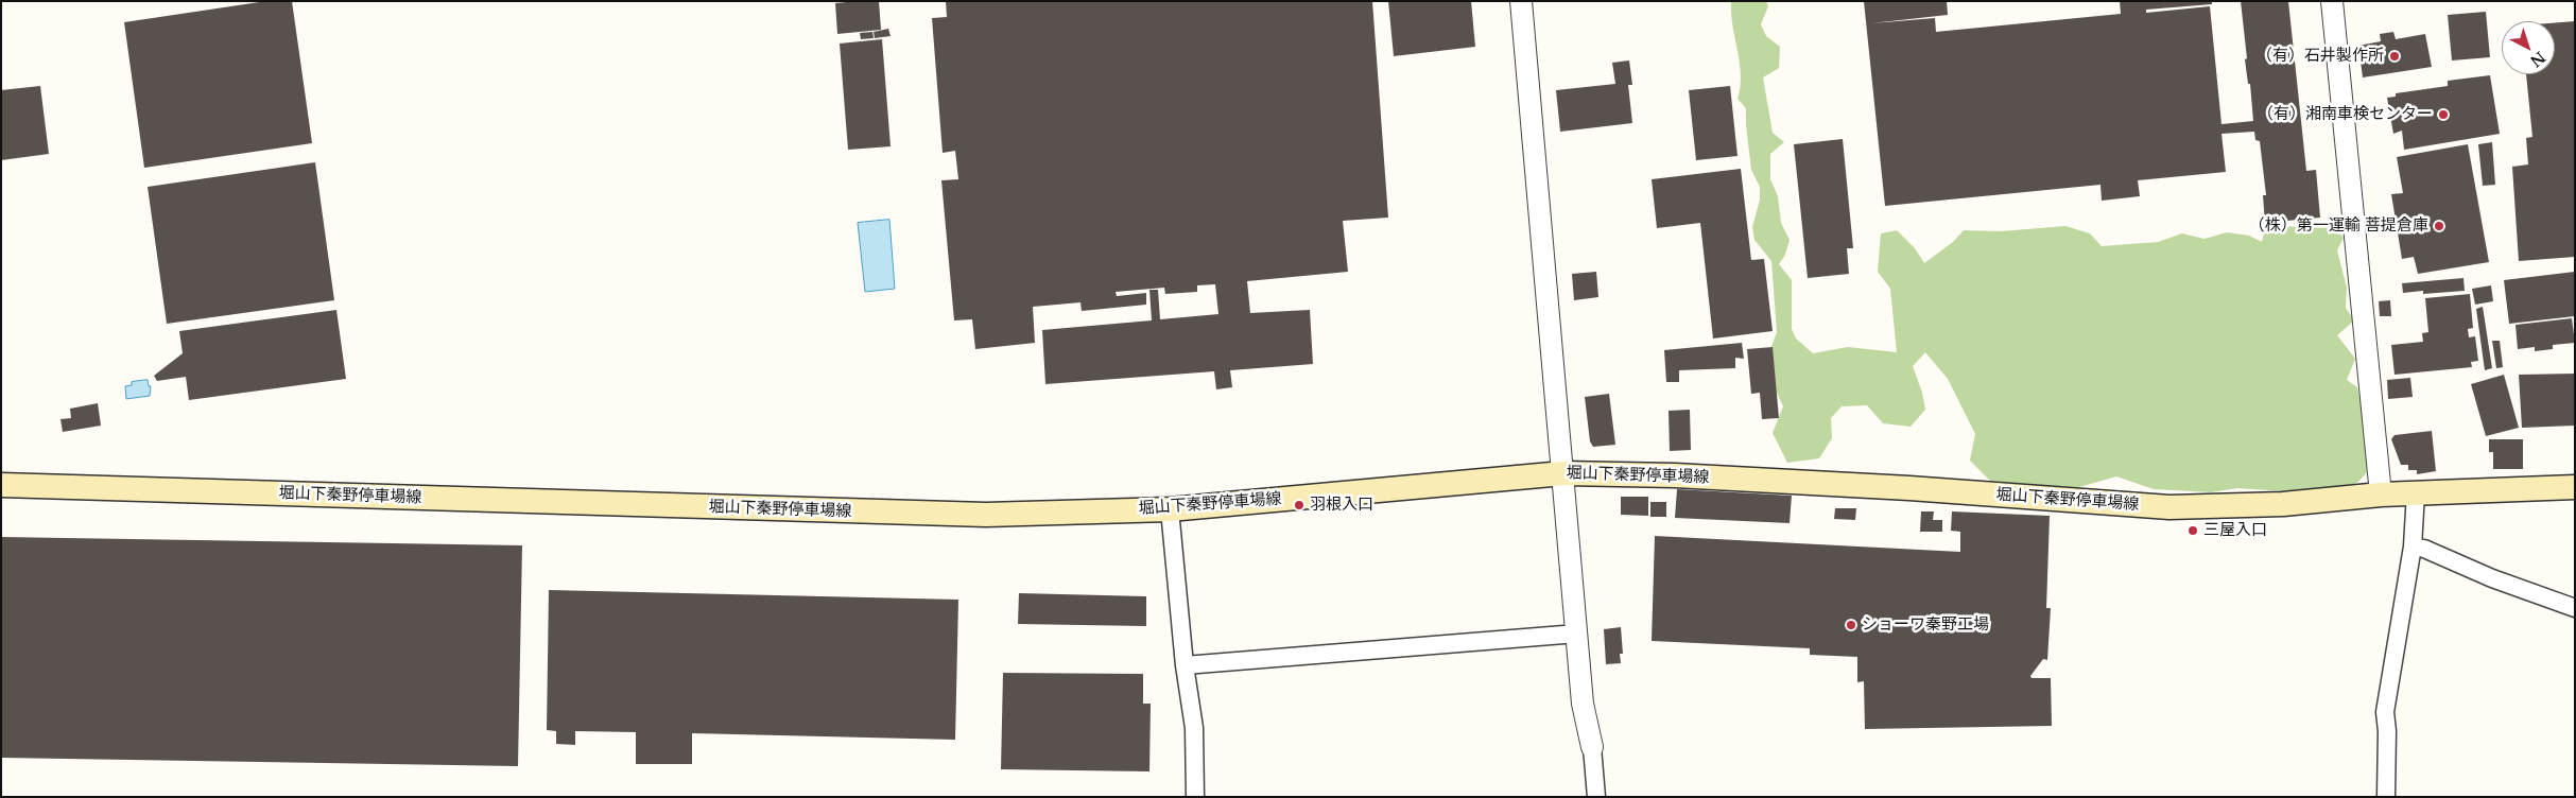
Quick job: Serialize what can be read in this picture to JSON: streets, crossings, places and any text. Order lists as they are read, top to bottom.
{
  "streets": {
    "main road": ["堀山下秦野停車場線"]
  },
  "places": [
    "（有）石井製作所",
    "（有）湘南車検センター",
    "（株）第一運輸 菩提倉庫",
    "羽根入口",
    "三屋入口",
    "ショーワ秦野工場"
  ],
  "north": "bottom right"
}
